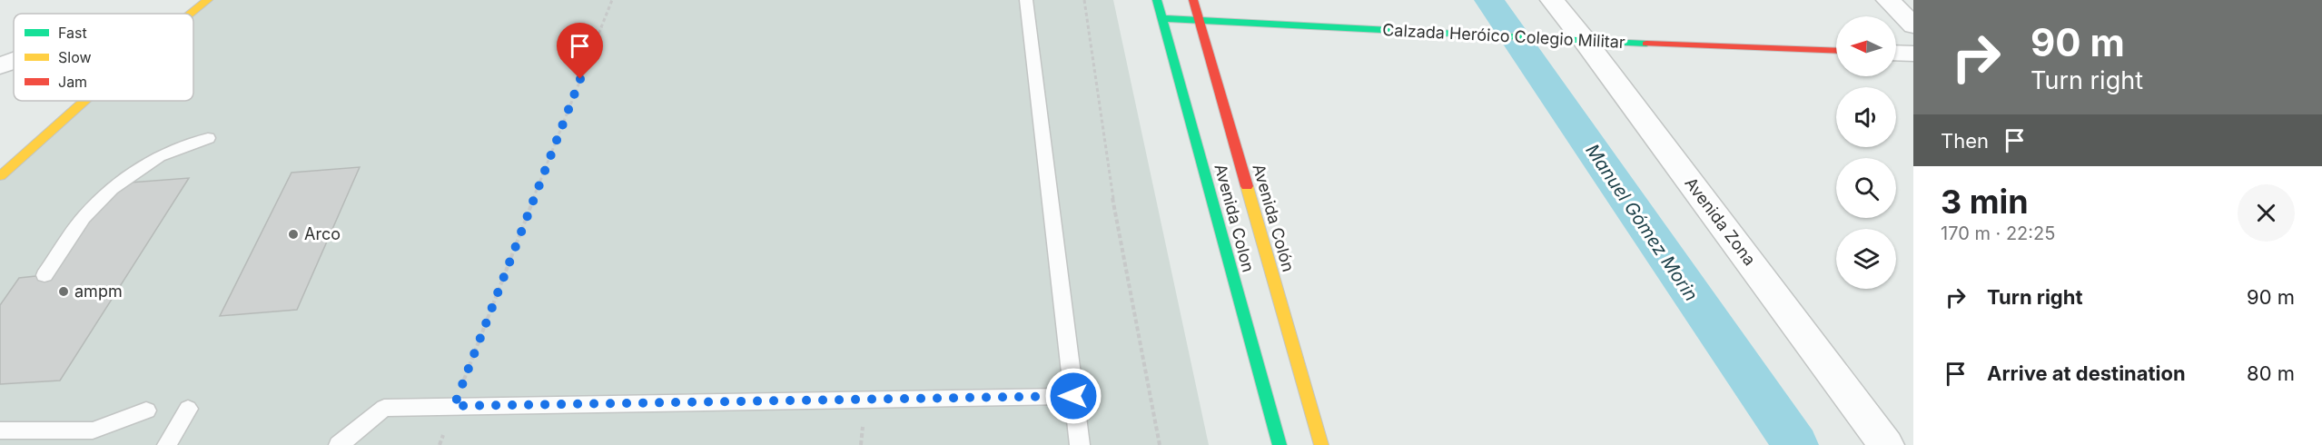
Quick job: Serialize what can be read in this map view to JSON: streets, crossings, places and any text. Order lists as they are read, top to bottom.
{
  "streets": {
    "main road": ["Calzada Heróico Colegio Militar", "Avenida Colon", "Avenida Colón"],
    "street": ["Avenida Zona"]
  },
  "crossings": [
    ["Calzada Heróico Colegio Militar", "Avenida Colon"],
    ["Calzada Heróico Colegio Militar", "Avenida Colón"],
    ["Calzada Heróico Colegio Militar", "Avenida Zona"]
  ],
  "water": ["Manuel Gómez Morin"],
  "places": ["Arco", "ampm"],
  "legend": ["Fast", "Slow", "Jam"],
  "north": "left",
  "page": {
    "turn": ["90 m", "Turn right"],
    "then": "Then",
    "heading": ["3 min", "170 m · 22:25"],
    "list": [
      {
        "name": "Turn right",
        "value": "90 m"
      },
      {
        "name": "Arrive at destination",
        "value": "80 m"
      }
    ]
  }
}
